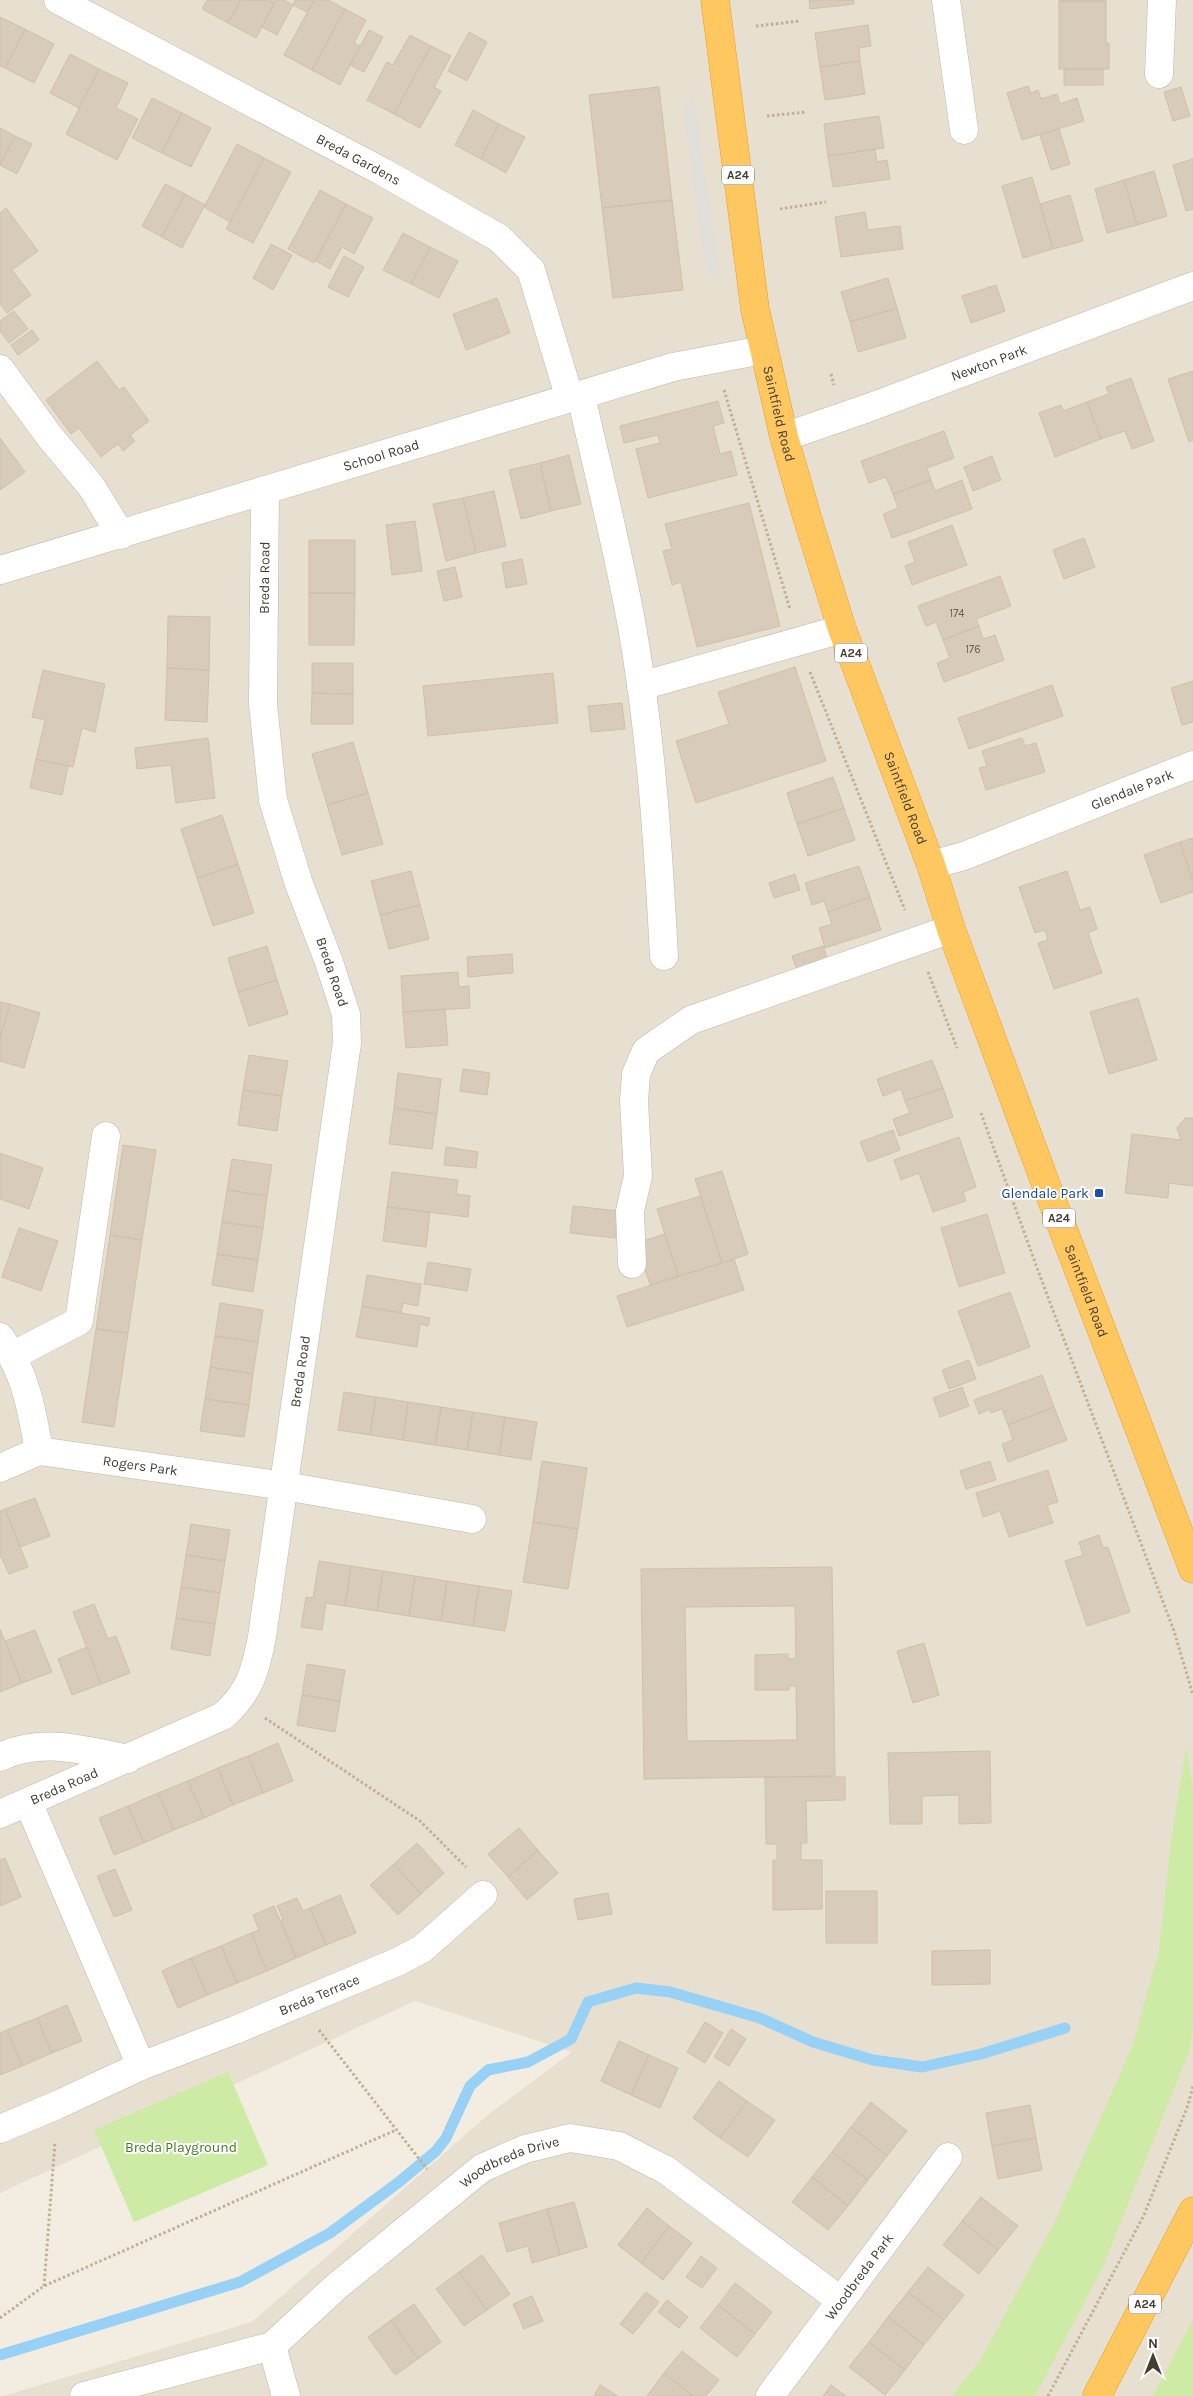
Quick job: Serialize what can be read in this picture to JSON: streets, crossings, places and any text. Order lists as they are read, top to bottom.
{
  "streets": {
    "highway": ["A24", "Saintfield Road"],
    "street": [
      "Breda Gardens",
      "Newton Park",
      "School Road",
      "Breda Road",
      "Glendale Park",
      "Rogers Park",
      "Breda Terrace",
      "Woodbreda Drive",
      "Woodbreda Park"
    ]
  },
  "crossings": [
    ["Breda Gardens", "School Road"],
    ["Newton Park", "Saintfield Road"],
    ["Saintfield Road", "School Road"],
    ["Saintfield Road", "Glendale Park"],
    ["School Road", "Breda Road"],
    ["Breda Road", "Rogers Park"],
    ["Woodbreda Drive", "Woodbreda Park"]
  ],
  "parks": ["Breda Playground"],
  "places": {
    "transit": ["Glendale Park"]
  },
  "house_numbers": ["174", "176"],
  "north": "top"
}
